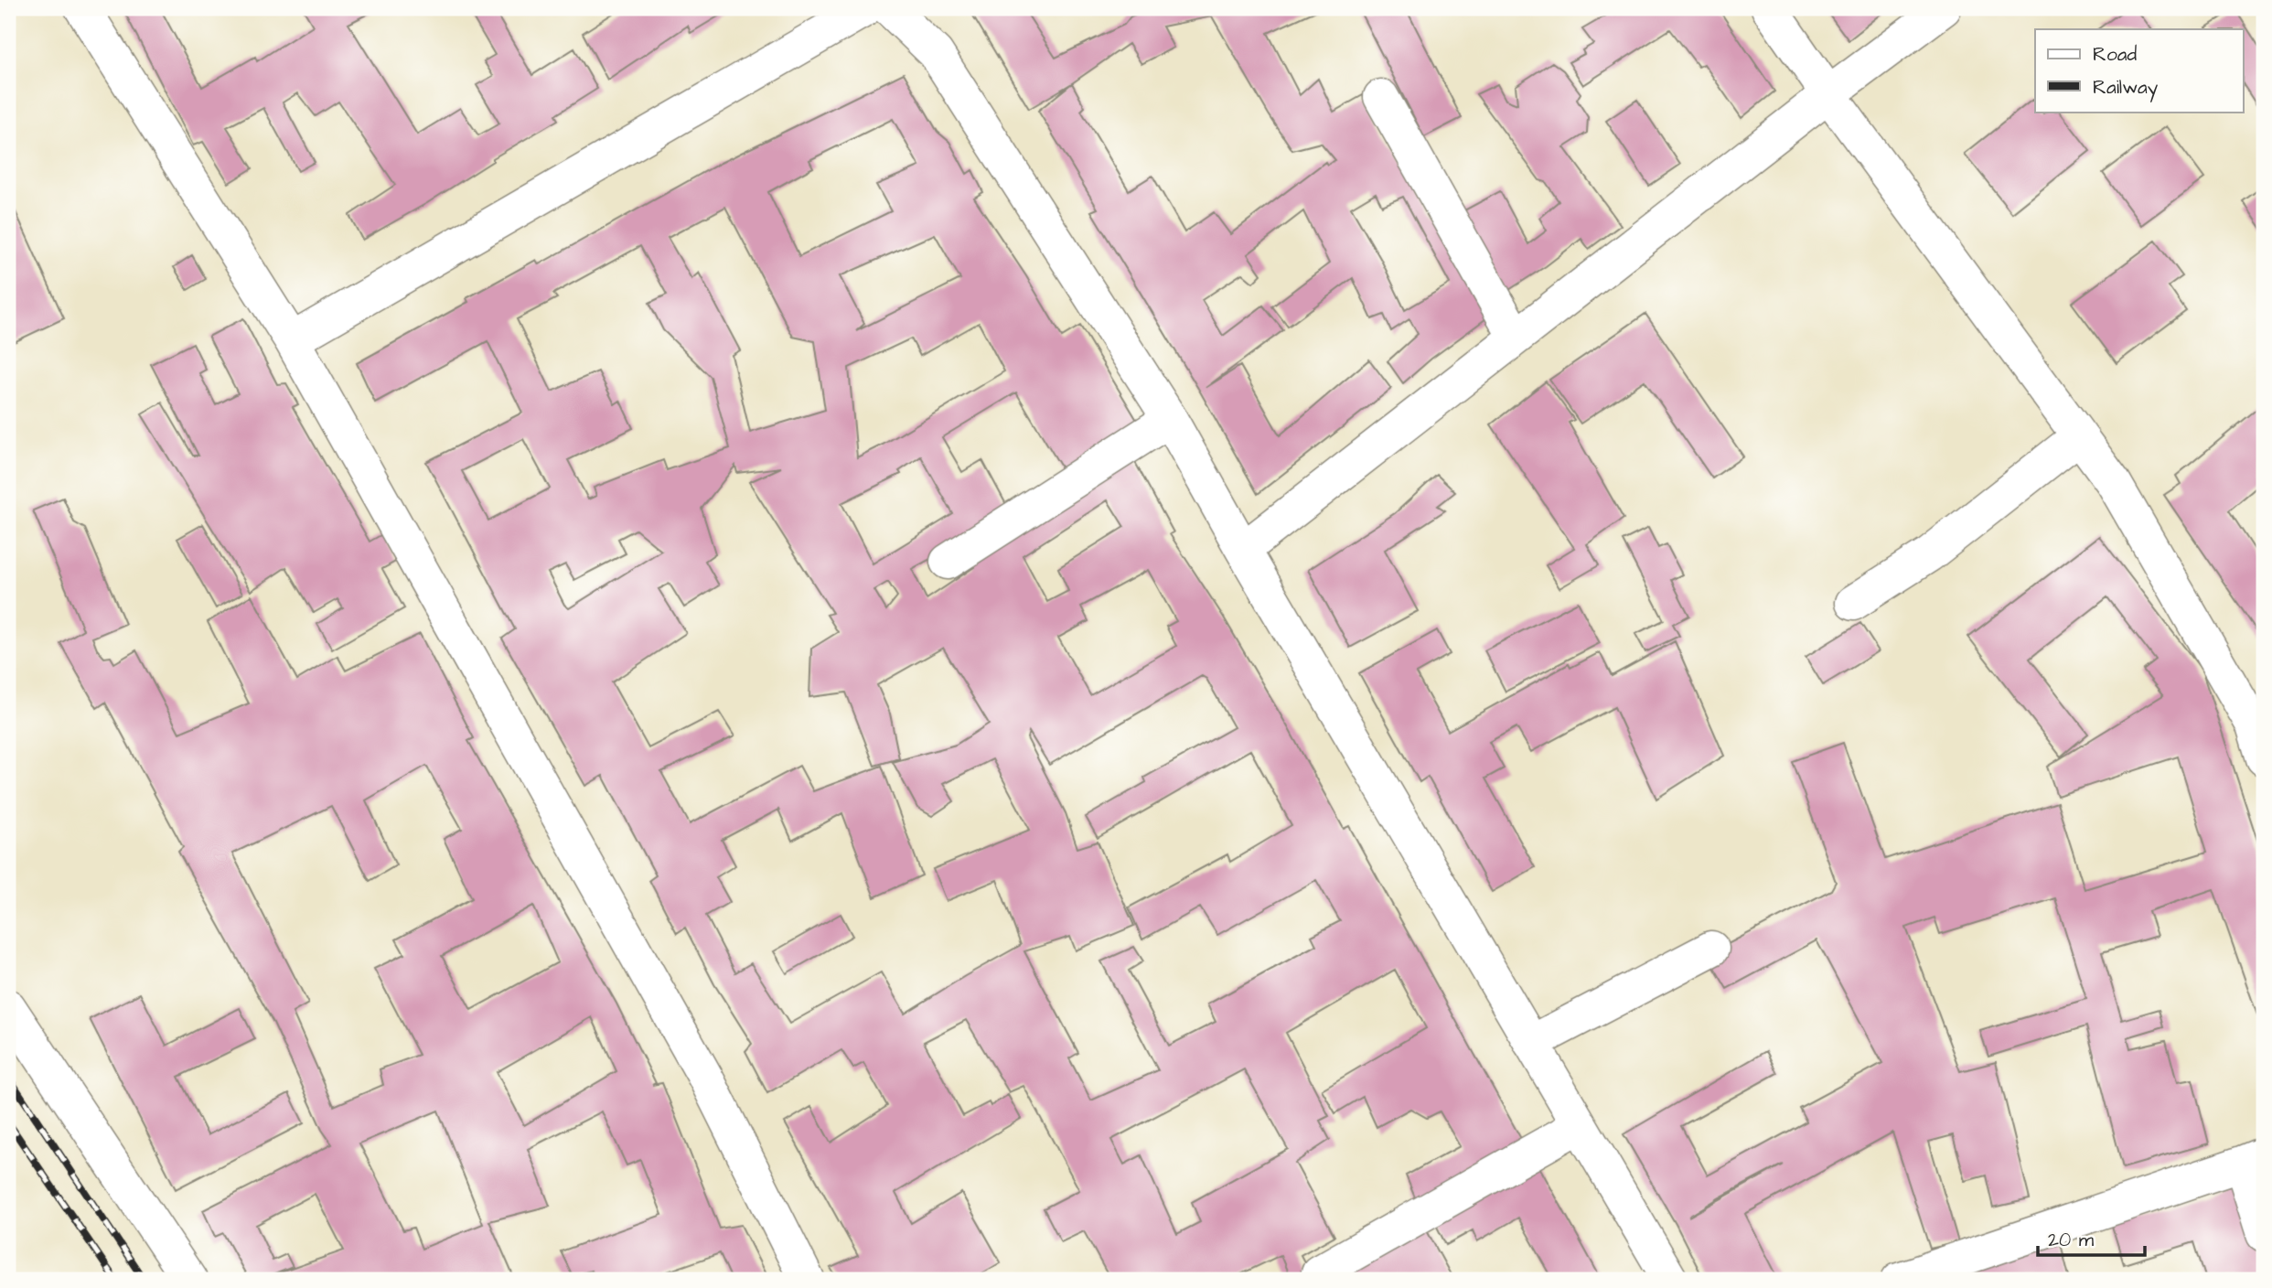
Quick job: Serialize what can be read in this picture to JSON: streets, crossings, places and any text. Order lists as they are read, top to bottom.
{
  "legend": ["Road", "Railway"],
  "scale_bar": "20 m"
}
